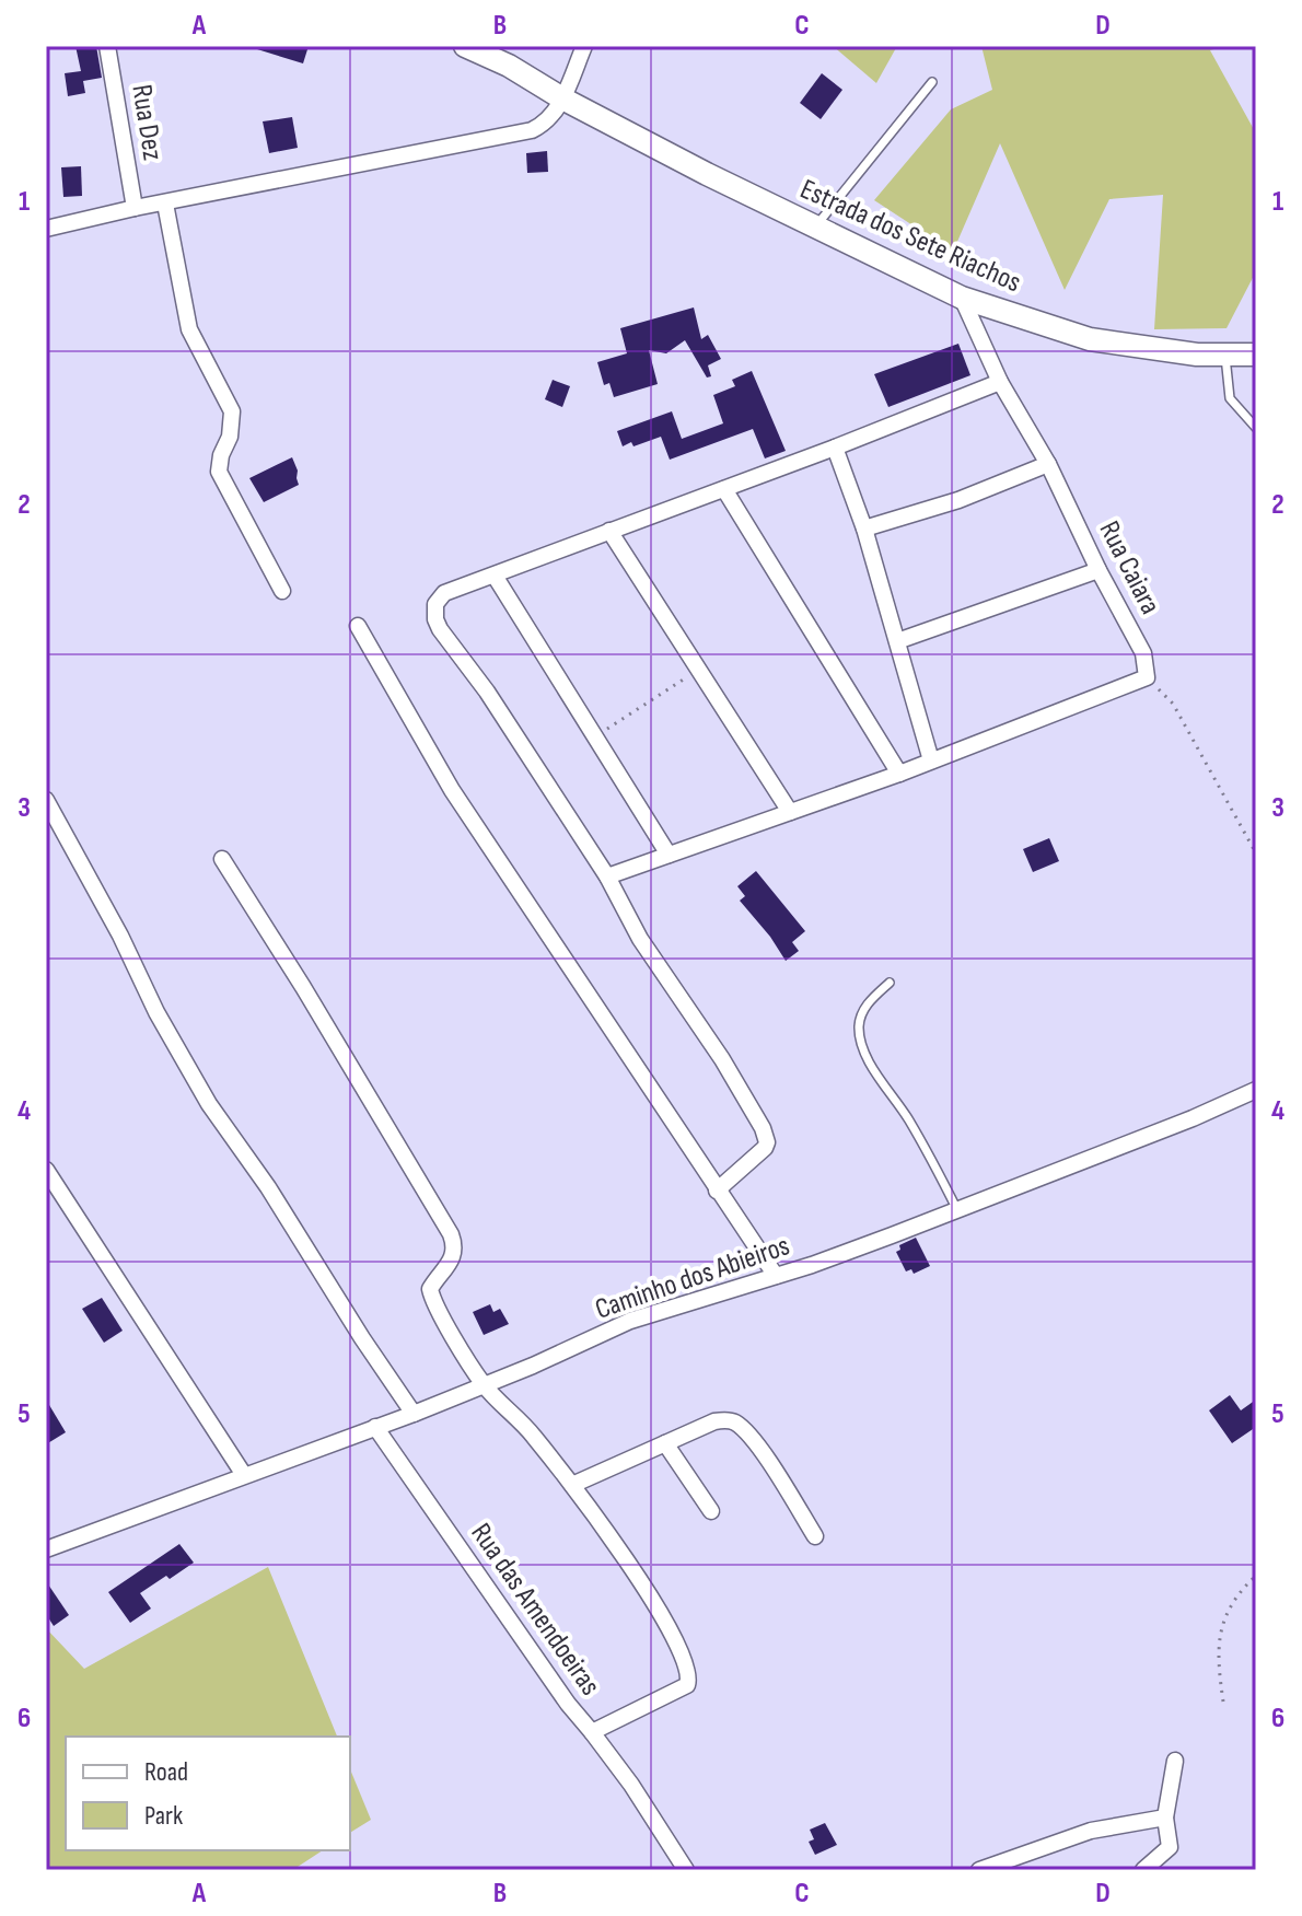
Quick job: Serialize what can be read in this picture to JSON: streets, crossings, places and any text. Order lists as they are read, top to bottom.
{
  "streets": {
    "street": [
      "Rua Dez",
      "Estrada dos Sete Riachos",
      "Rua Caiara",
      "Caminho dos Abieiros",
      "Rua das Amendoeiras"
    ]
  },
  "crossings": [
    ["Estrada dos Sete Riachos", "Rua Caiara"],
    ["Caminho dos Abieiros", "Rua das Amendoeiras"]
  ],
  "legend": ["Road", "Park"],
  "grid": {
    "columns": [
      "A",
      "B",
      "C",
      "D"
    ],
    "rows": [
      "1",
      "2",
      "3",
      "4",
      "5",
      "6"
    ]
  }
}
